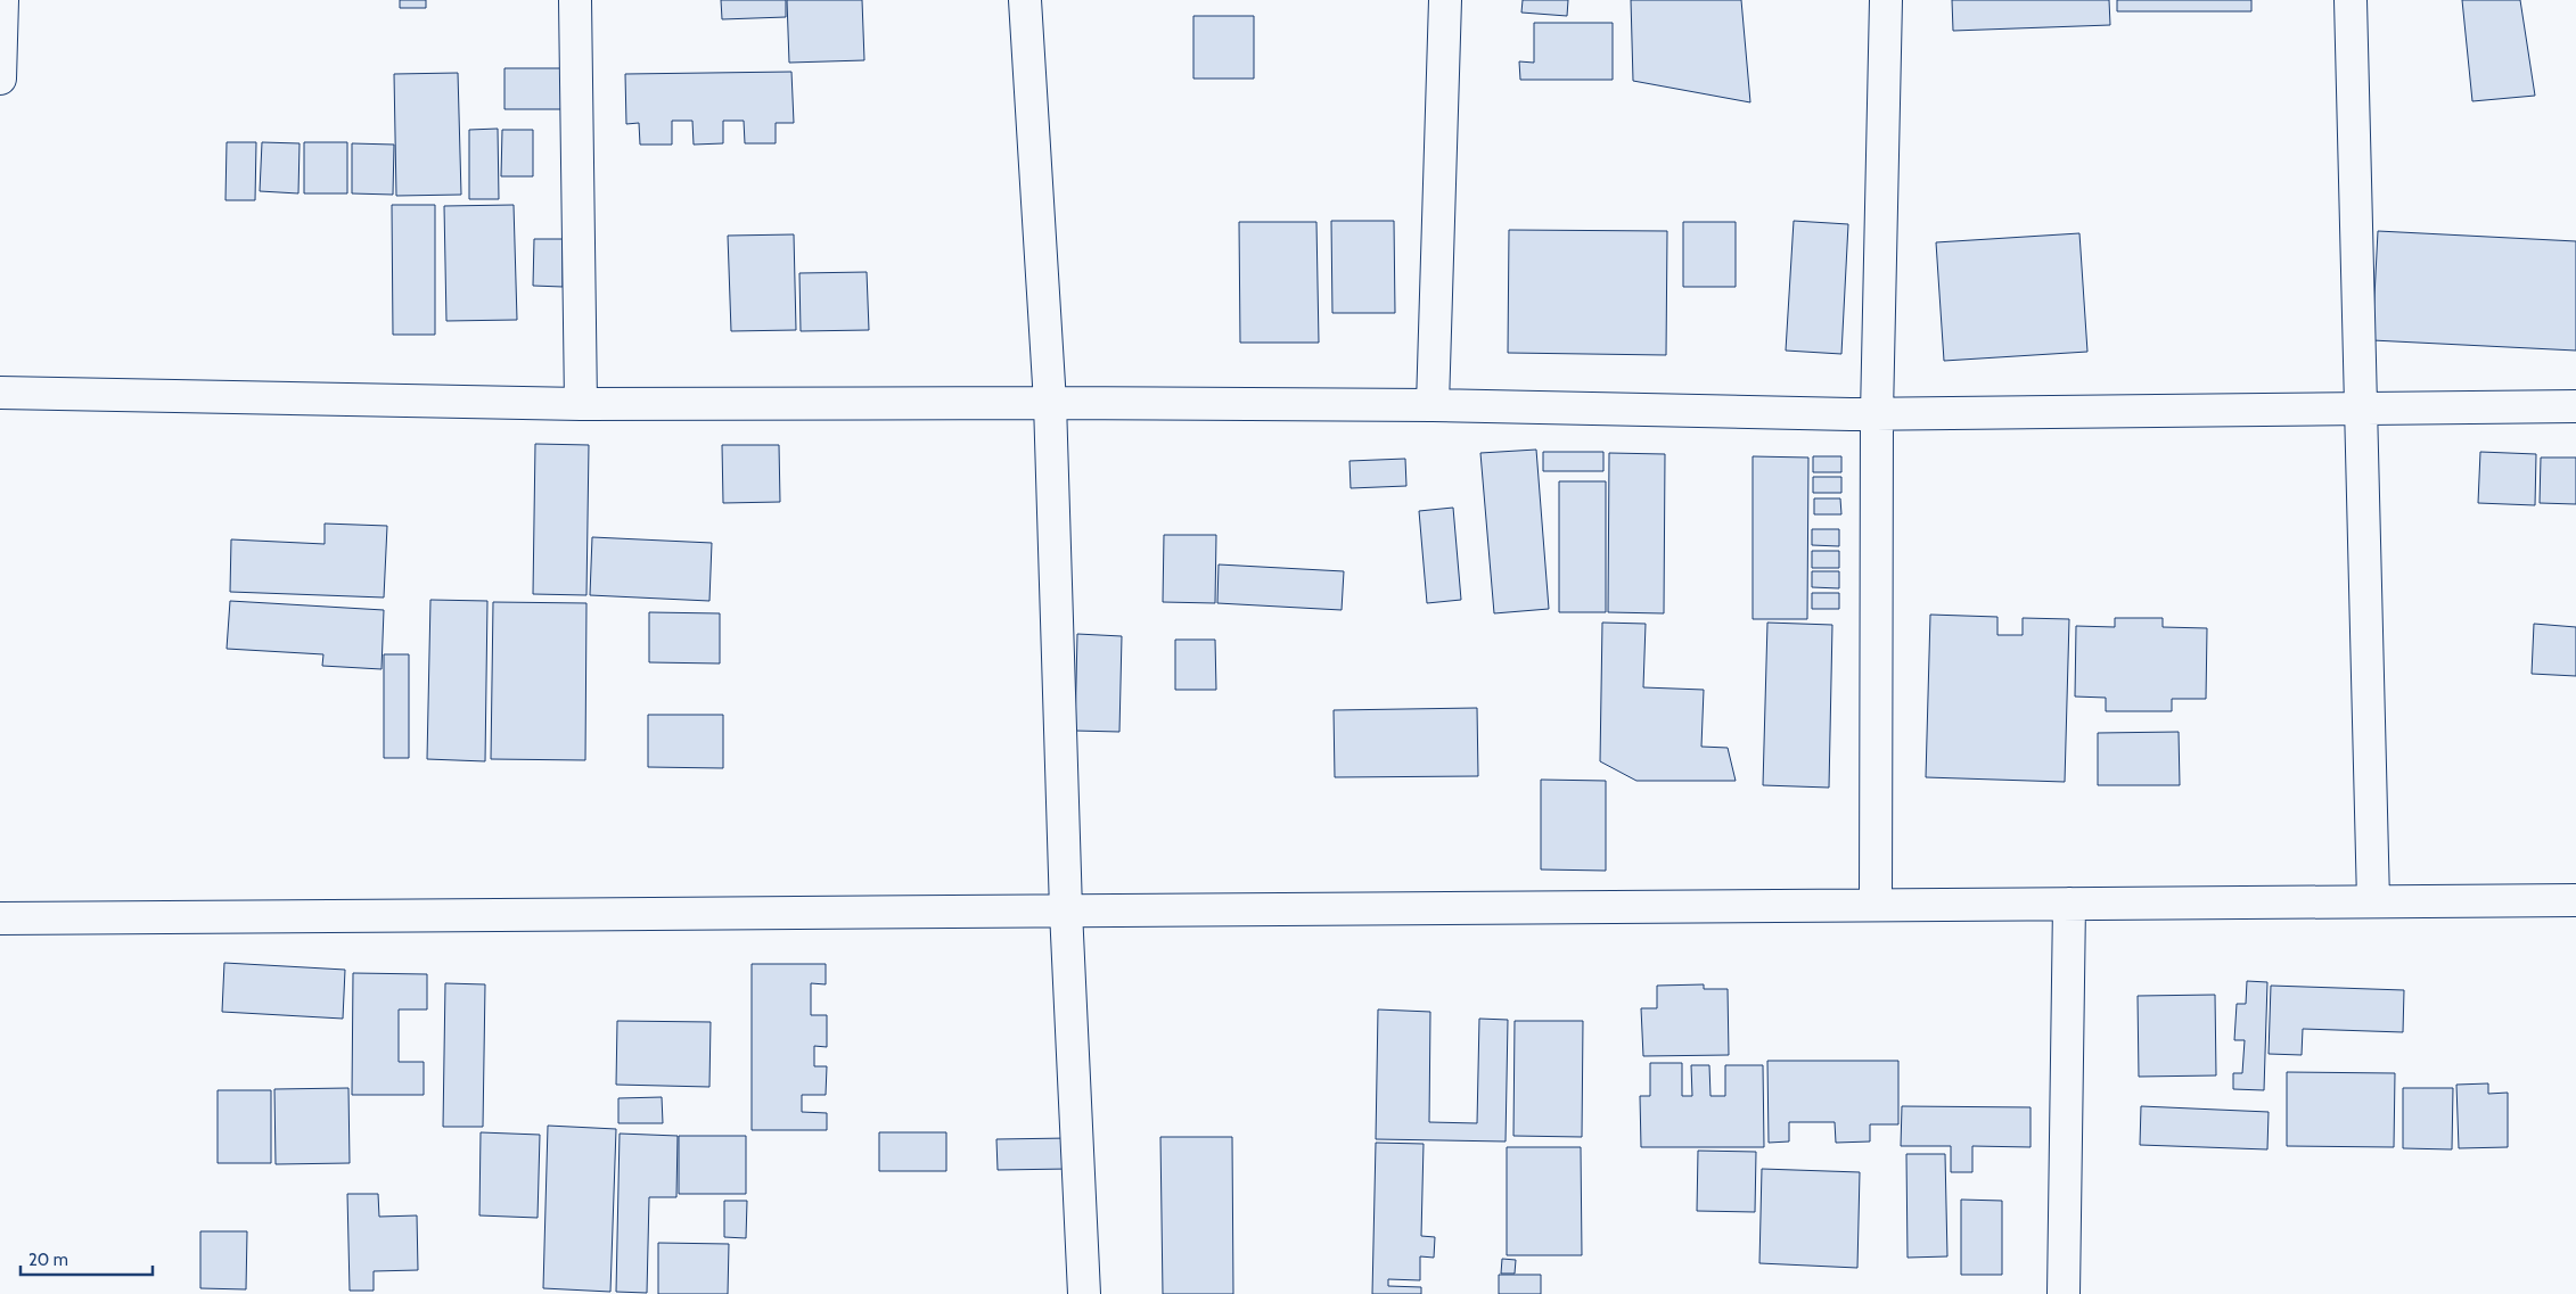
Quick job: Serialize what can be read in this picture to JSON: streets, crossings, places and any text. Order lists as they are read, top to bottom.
{
  "scale_bar": "20 m"
}
